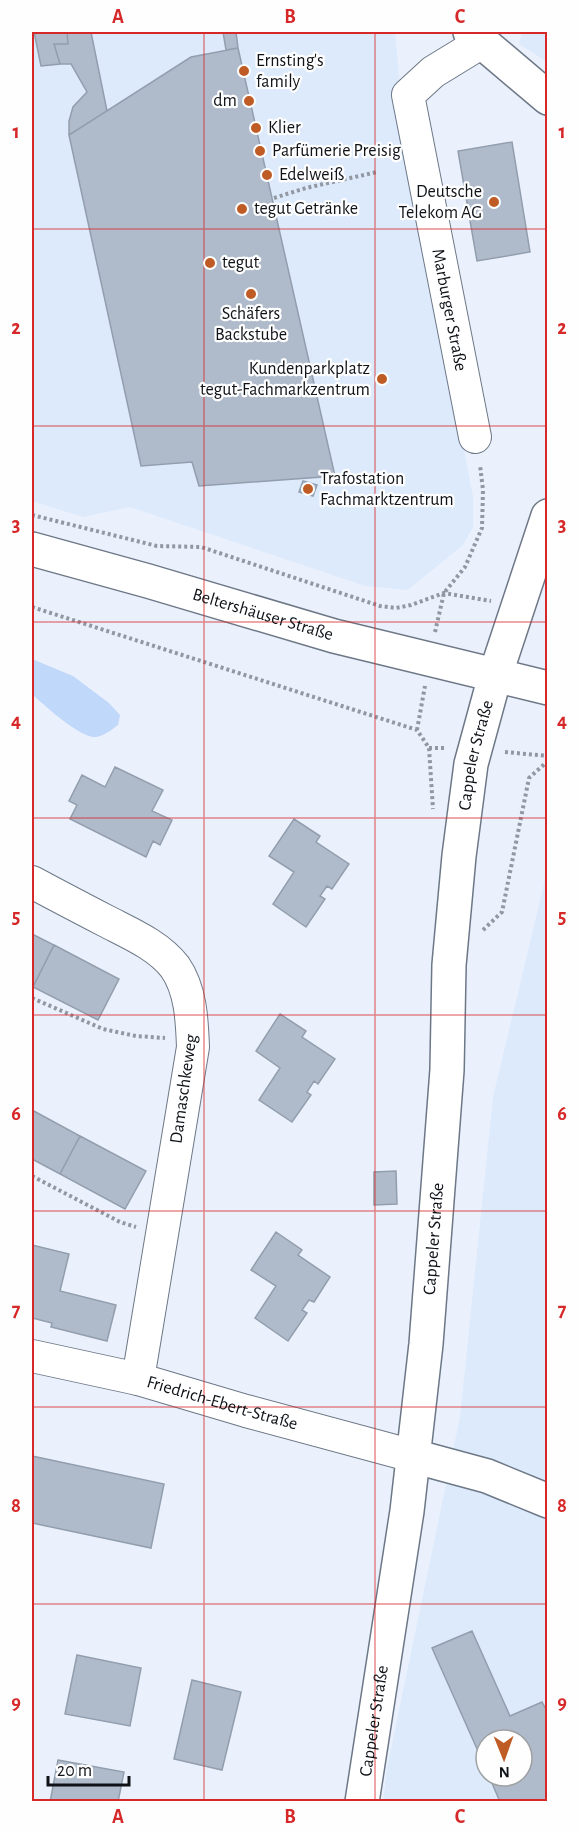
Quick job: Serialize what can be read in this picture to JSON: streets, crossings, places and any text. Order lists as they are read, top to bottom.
{
  "streets": {
    "main road": ["Marburger Straße", "Beltershäuser Straße", "Cappeler Straße"],
    "street": ["Damaschkeweg", "Friedrich-Ebert-Straße"]
  },
  "crossings": [
    ["Beltershäuser Straße", "Cappeler Straße"],
    ["Cappeler Straße", "Friedrich-Ebert-Straße"],
    ["Damaschkeweg", "Friedrich-Ebert-Straße"]
  ],
  "places": [
    "Ernsting's family",
    "dm",
    "Klier",
    "Parfümerie Preisig",
    "Edelweiß",
    "Deutsche Telekom AG",
    "tegut Getränke",
    "tegut",
    "Schäfers Backstube",
    "Kundenparkplatz tegut-Fachmarkzentrum",
    "Trafostation Fachmarktzentrum"
  ],
  "scale_bar": "20 m",
  "north": "bottom",
  "grid": {
    "columns": ["A", "B", "C"],
    "rows": [
      "1",
      "2",
      "3",
      "4",
      "5",
      "6",
      "7",
      "8",
      "9"
    ]
  }
}
